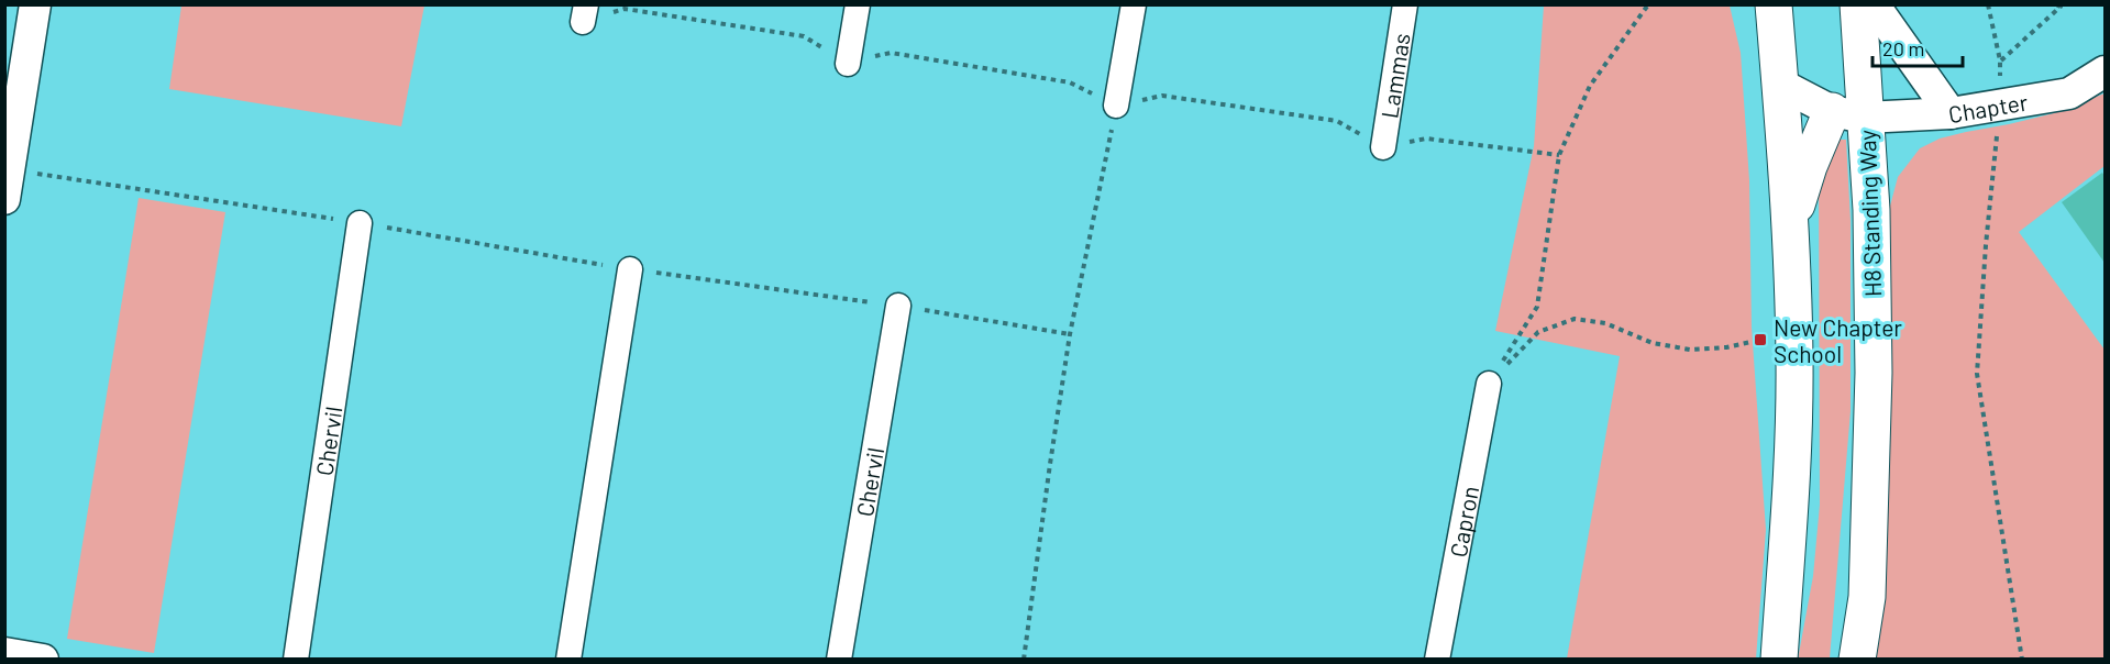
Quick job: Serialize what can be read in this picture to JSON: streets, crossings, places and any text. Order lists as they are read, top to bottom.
{
  "streets": {
    "highway": ["H8 Standing Way"],
    "street": [
      "Lammas",
      "Chapter",
      "Chervil",
      "Capron"
    ]
  },
  "crossings": [
    ["Chapter", "H8 Standing Way"]
  ],
  "places": {
    "transit": ["New Chapter School"]
  },
  "scale_bar": "20 m"
}
